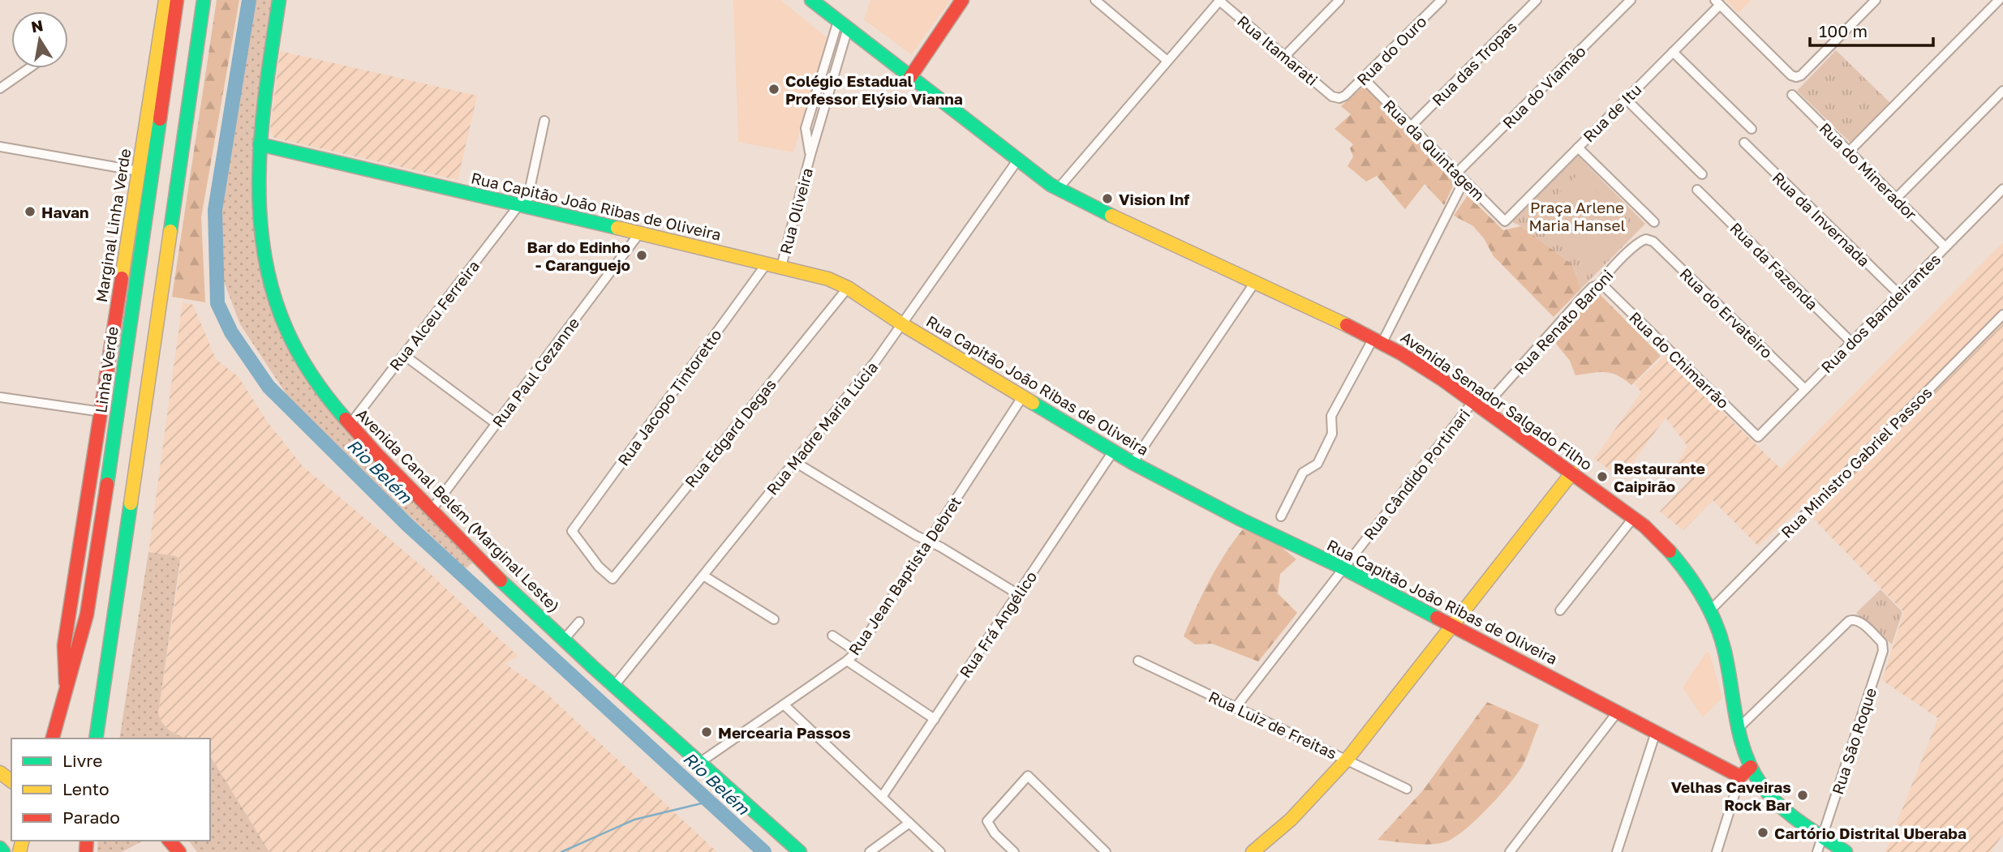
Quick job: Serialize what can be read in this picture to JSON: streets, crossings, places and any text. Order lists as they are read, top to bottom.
{
  "streets": {
    "main road": [
      "Rua Capitão João Ribas de Oliveira",
      "Marginal Linha Verde",
      "Linha Verde",
      "Avenida Senador Salgado Filho",
      "Avenida Canal Belém (Marginal Leste)"
    ],
    "street": [
      "Rua Itamarati",
      "Rua do Ouro",
      "Rua das Tropas",
      "Rua do Viamão",
      "Rua de Itu",
      "Rua da Quintagem",
      "Rua do Minerador",
      "Rua Oliveira",
      "Rua da Invernada",
      "Rua da Fazenda",
      "Rua do Ervateiro",
      "Rua dos Bandeirantes",
      "Rua Alceu Ferreira",
      "Rua Renato Baroni",
      "Rua do Chimarrão",
      "Rua Paul Cezanne",
      "Rua Jacopo Tintoretto",
      "Rua Madre Maria Lúcia",
      "Rua Edgard Degas",
      "Rua Ministro Gabriel Passos",
      "Rua Cândido Portinari",
      "Rua Jean Baptista Debret",
      "Rua Frá Angélico",
      "Rua Luiz de Freitas",
      "Rua São Roque"
    ]
  },
  "crossings": [
    ["Rua Itamarati", "Rua do Ouro"],
    ["Rua do Ouro", "Rua da Quintagem"],
    ["Rua das Tropas", "Rua da Quintagem"],
    ["Rua do Viamão", "Rua da Quintagem"],
    ["Rua de Itu", "Rua da Quintagem"],
    ["Rua do Minerador", "Rua dos Bandeirantes"],
    ["Rua Capitão João Ribas de Oliveira", "Rua Oliveira"],
    ["Rua Capitão João Ribas de Oliveira", "Rua Alceu Ferreira"],
    ["Rua Capitão João Ribas de Oliveira", "Rua Paul Cezanne"],
    ["Rua Capitão João Ribas de Oliveira", "Rua Jacopo Tintoretto"],
    ["Rua Capitão João Ribas de Oliveira", "Rua Madre Maria Lúcia"],
    ["Rua Capitão João Ribas de Oliveira", "Rua Edgard Degas"],
    ["Rua Capitão João Ribas de Oliveira", "Rua Cândido Portinari"],
    ["Rua Capitão João Ribas de Oliveira", "Avenida Canal Belém (Marginal Leste)"],
    ["Rua Capitão João Ribas de Oliveira", "Rua Jean Baptista Debret"],
    ["Rua Capitão João Ribas de Oliveira", "Rua Frá Angélico"],
    ["Rua Oliveira", "Avenida Senador Salgado Filho"],
    ["Rua da Invernada", "Rua dos Bandeirantes"],
    ["Marginal Linha Verde", "Linha Verde"],
    ["Rua da Fazenda", "Rua dos Bandeirantes"],
    ["Rua do Ervateiro", "Rua dos Bandeirantes"],
    ["Rua do Ervateiro", "Rua Renato Baroni"],
    ["Rua dos Bandeirantes", "Rua do Chimarrão"],
    ["Rua Alceu Ferreira", "Avenida Canal Belém (Marginal Leste)"],
    ["Rua Renato Baroni", "Rua do Chimarrão"],
    ["Rua Renato Baroni", "Avenida Senador Salgado Filho"],
    ["Rua Renato Baroni", "Rua Cândido Portinari"],
    ["Rua Paul Cezanne", "Avenida Canal Belém (Marginal Leste)"],
    ["Rua Jacopo Tintoretto", "Rua Edgard Degas"],
    ["Avenida Senador Salgado Filho", "Rua Madre Maria Lúcia"],
    ["Avenida Senador Salgado Filho", "Rua Ministro Gabriel Passos"],
    ["Avenida Senador Salgado Filho", "Rua Cândido Portinari"],
    ["Avenida Senador Salgado Filho", "Rua São Roque"],
    ["Rua Madre Maria Lúcia", "Avenida Canal Belém (Marginal Leste)"],
    ["Rua Cândido Portinari", "Rua Luiz de Freitas"],
    ["Avenida Canal Belém (Marginal Leste)", "Rua Jean Baptista Debret"]
  ],
  "water": ["Rio Belém"],
  "parks": ["Praça Arlene Maria Hansel"],
  "places": [
    "Colégio Estadual Professor Elýsio Vianna",
    "Vision Inf",
    "Havan",
    "Bar do Edinho - Caranguejo",
    "Restaurante Caipirão",
    "Mercearia Passos",
    "Velhas Caveiras Rock Bar",
    "Cartório Distrital Uberaba"
  ],
  "legend": ["Livre", "Lento", "Parado"],
  "scale_bar": "100 m",
  "north": "top"
}
